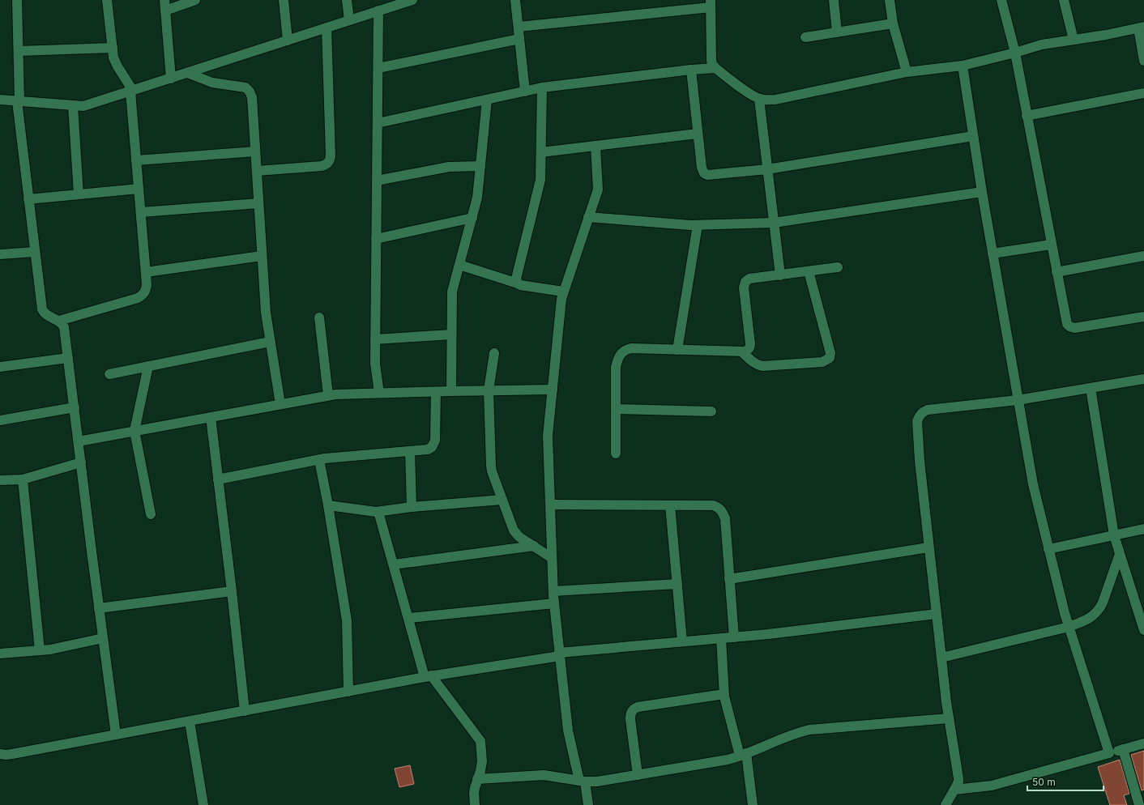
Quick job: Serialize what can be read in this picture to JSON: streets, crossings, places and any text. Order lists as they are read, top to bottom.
{
  "scale_bar": "50 m"
}
